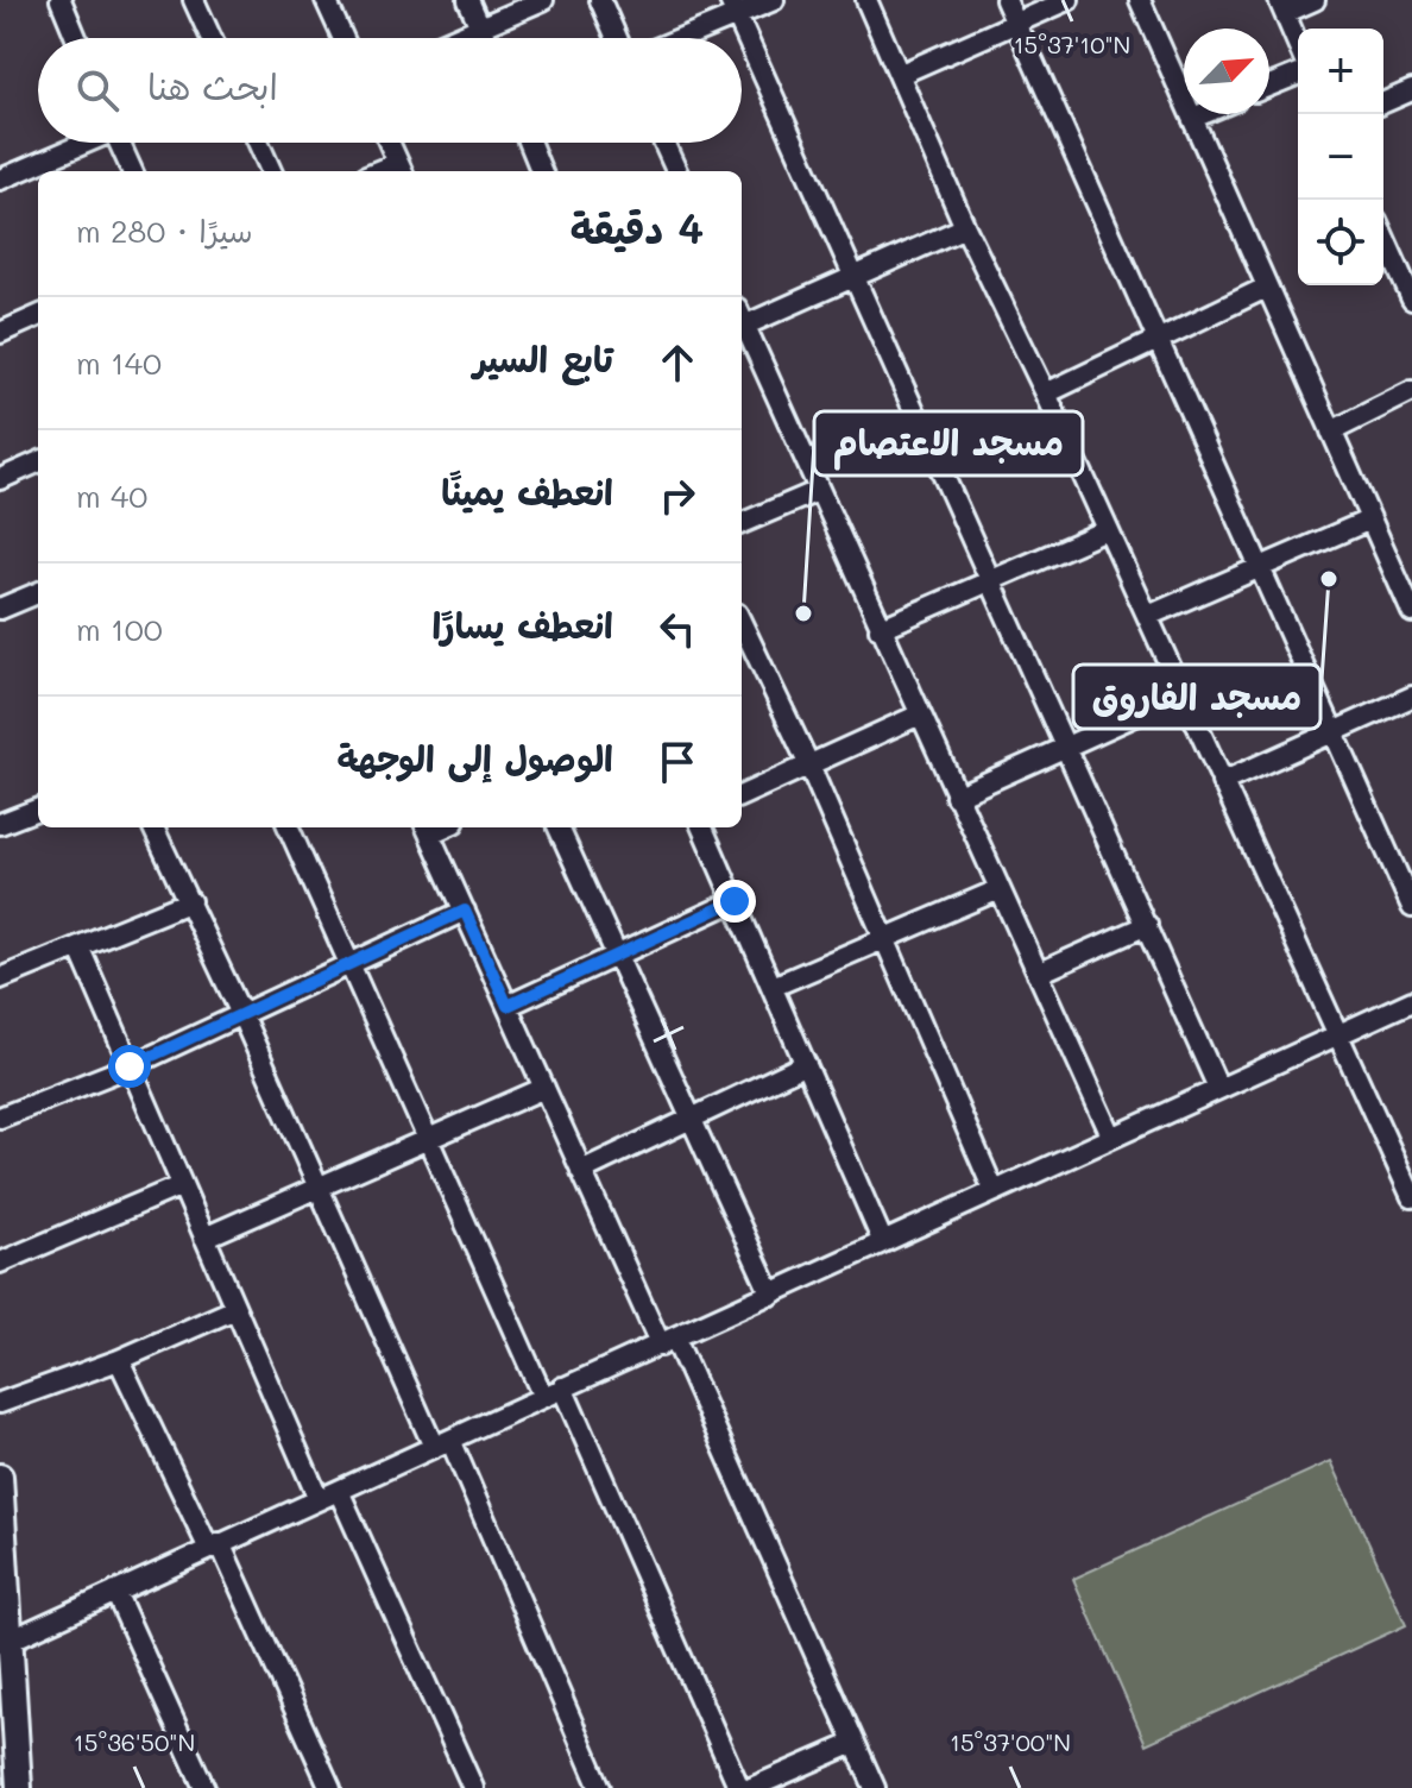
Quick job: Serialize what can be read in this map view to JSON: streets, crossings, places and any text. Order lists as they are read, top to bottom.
{
  "places": ["مسجد الفاروق", "مسجد الاعتصام"],
  "north": "top right",
  "page": {
    "map_buttons": ["+", "−"],
    "search": "ابحث هنا",
    "heading": ["4 دقيقة", "سيرًا · 280 m"],
    "list": [
      ["تابع السير", "140 m"],
      ["انعطف يمينًا", "40 m"],
      ["انعطف يسارًا", "100 m"],
      "الوصول إلى الوجهة"
    ]
  },
  "coordinates": ["15°37'10\"N", "15°36'50\"N", "15°37'00\"N"]
}
